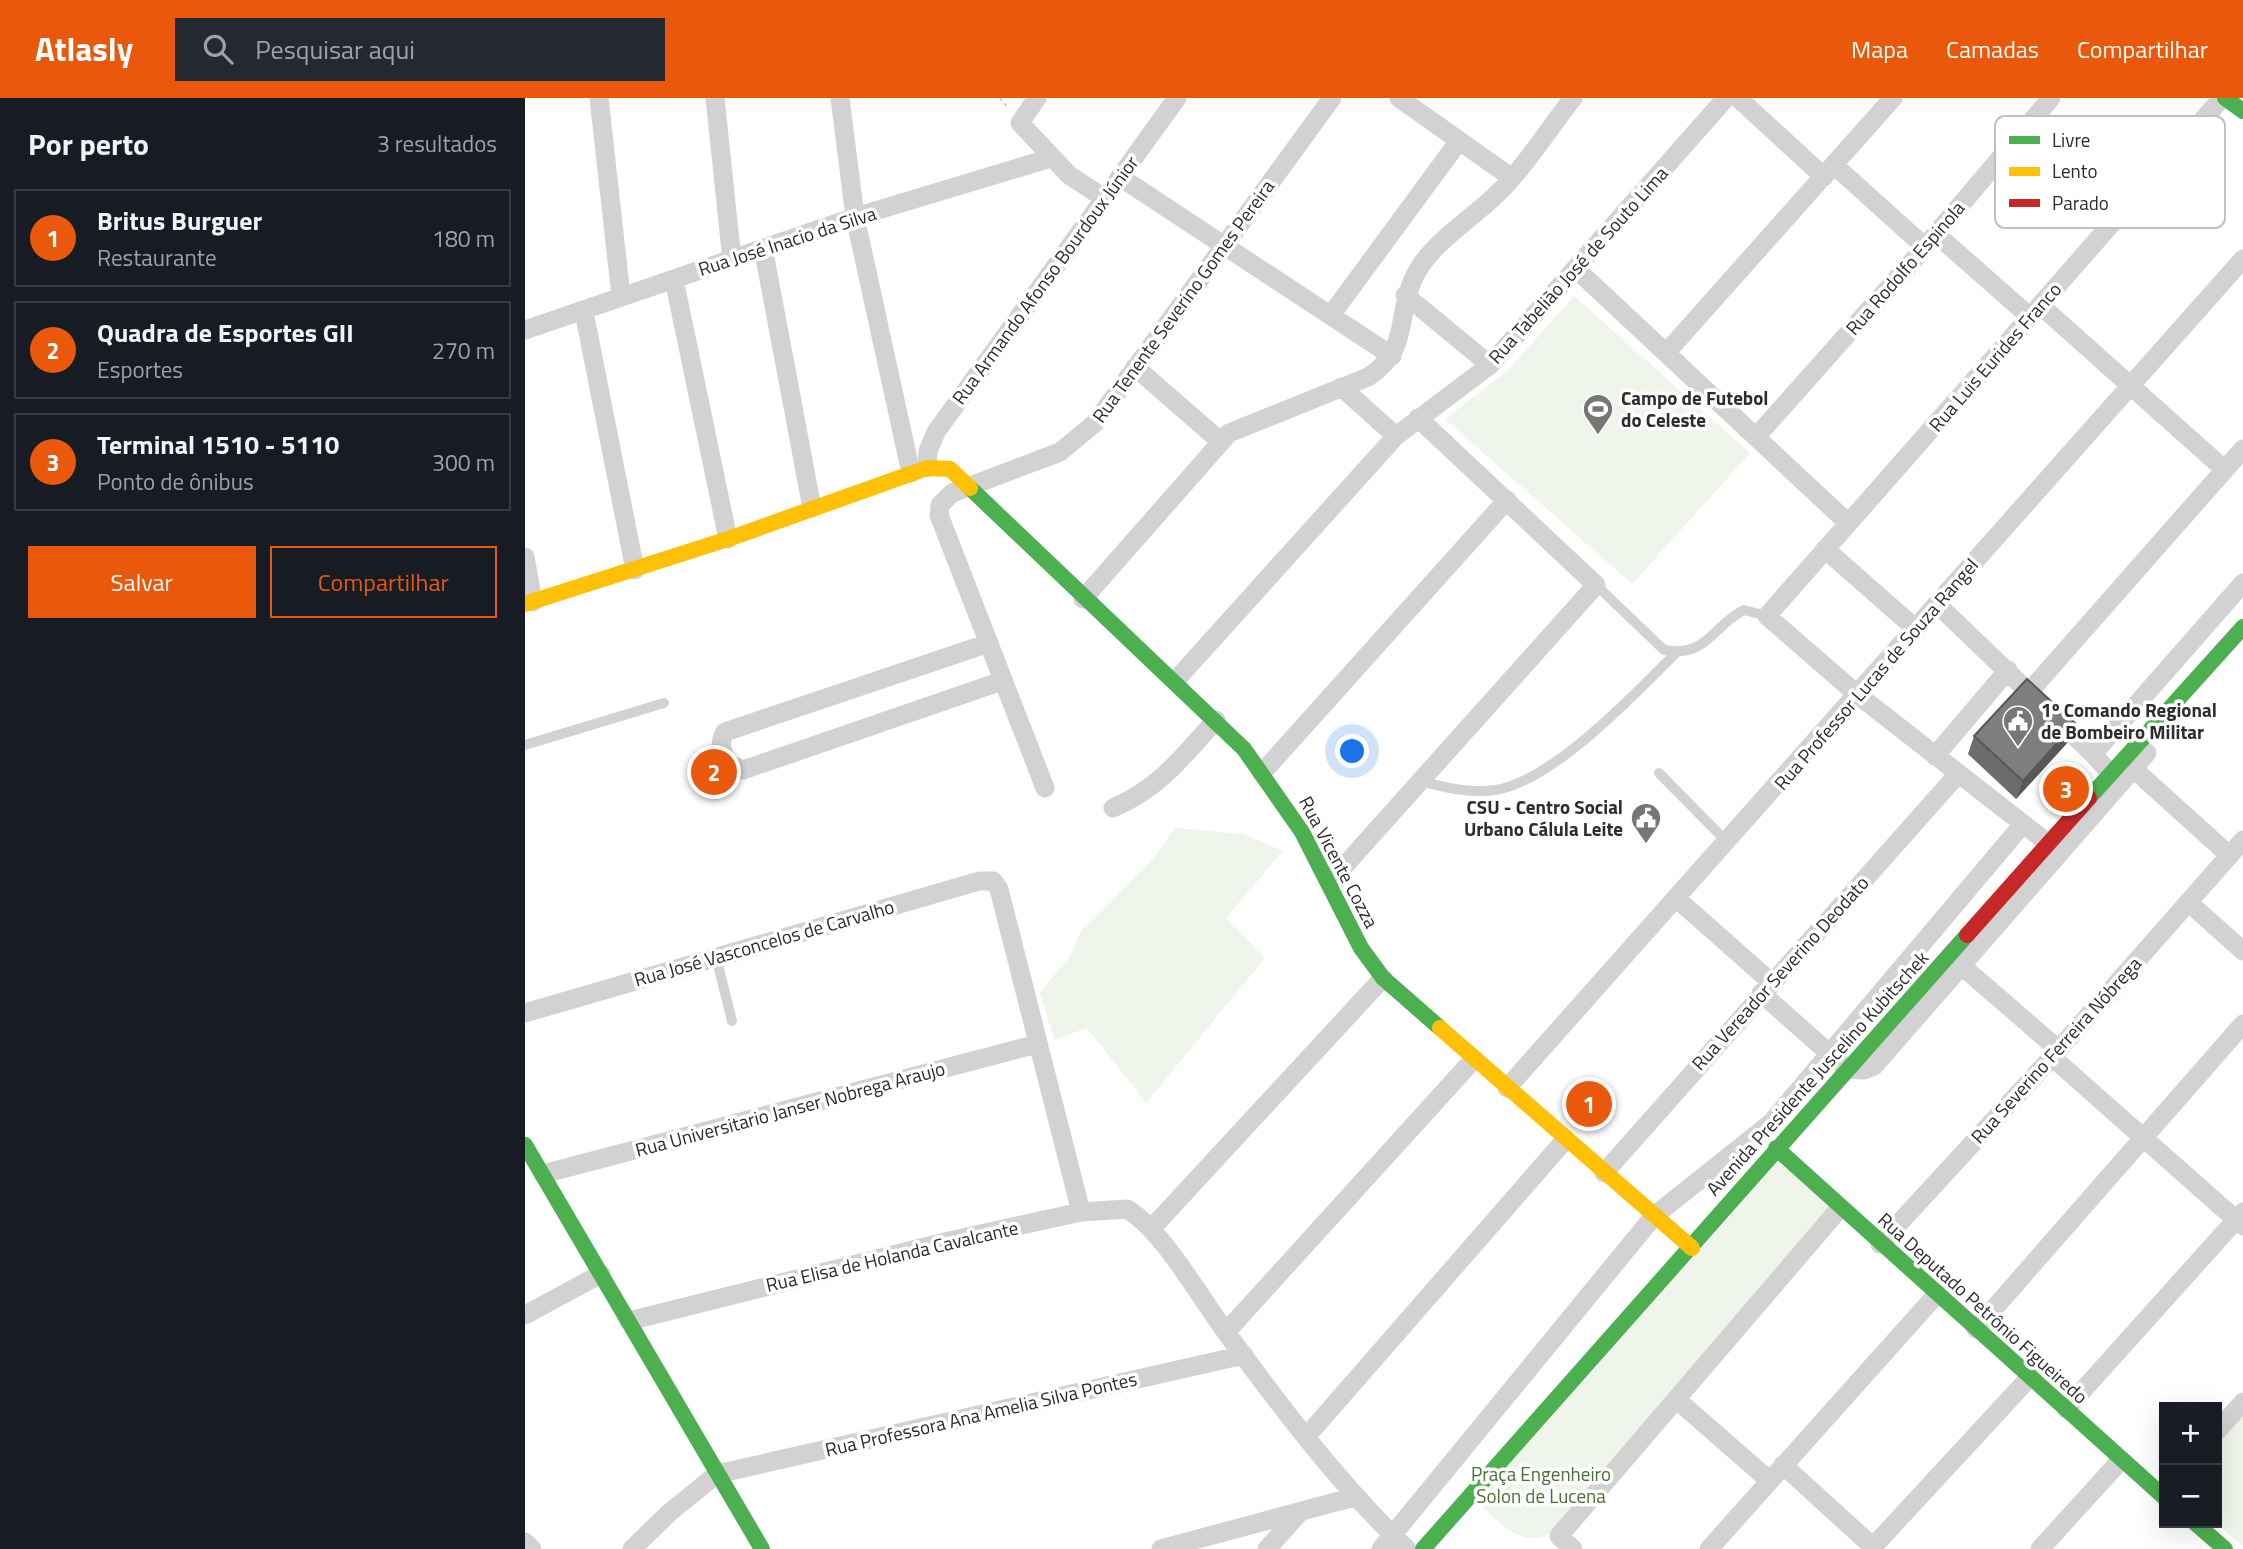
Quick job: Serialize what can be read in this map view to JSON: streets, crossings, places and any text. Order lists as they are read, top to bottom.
{
  "streets": {
    "street": [
      "Rua José Inacio da Silva",
      "Rua Tabelião José de Souto Lima",
      "Rua Rodolfo Espinola",
      "Rua Armando Afonso Bourdoux Júnior",
      "Rua Tenente Severino Gomes Pereira",
      "Rua Luis Eurides Franco",
      "Rua Professor Lucas de Souza Rangel",
      "Rua Vicente Cozza",
      "Rua José Vasconcelos de Carvalho",
      "Rua Vereador Severino Deodato",
      "Rua Severino Ferreira Nóbrega",
      "Avenida Presidente Juscelino Kubitschek",
      "Rua Universitario Janser Nobrega Araujo",
      "Rua Elisa de Holanda Cavalcante",
      "Rua Deputado Petrônio Figueiredo",
      "Rua Professora Ana Amelia Silva Pontes"
    ]
  },
  "crossings": [
    ["Rua Tabelião José de Souto Lima", "Rua Vicente Cozza"],
    ["Rua Armando Afonso Bourdoux Júnior", "Rua Vicente Cozza"],
    ["Rua Tenente Severino Gomes Pereira", "Rua Vicente Cozza"],
    ["Rua Professor Lucas de Souza Rangel", "Rua Vicente Cozza"],
    ["Rua Vicente Cozza", "Rua Vereador Severino Deodato"],
    ["Rua Vicente Cozza", "Avenida Presidente Juscelino Kubitschek"],
    ["Rua José Vasconcelos de Carvalho", "Rua Universitario Janser Nobrega Araujo"],
    ["Rua Severino Ferreira Nóbrega", "Rua Deputado Petrônio Figueiredo"],
    ["Avenida Presidente Juscelino Kubitschek", "Rua Deputado Petrônio Figueiredo"],
    ["Rua Elisa de Holanda Cavalcante", "Rua Professora Ana Amelia Silva Pontes"]
  ],
  "parks": ["Praça Engenheiro Solon de Lucena"],
  "places": {
    "sports": ["Campo de Futebol do Celeste"],
    "public building": ["1º Comando Regional de Bombeiro Militar", "CSU - Centro Social Urbano Cálula Leite"]
  },
  "legend": ["Livre", "Lento", "Parado"],
  "page": {
    "header": "Atlasly",
    "search": "Pesquisar aqui",
    "nav": ["Mapa", "Camadas", "Compartilhar"],
    "heading": ["Por perto", "3 resultados"],
    "list": [
      {
        "mark": "1",
        "name": "Britus Burguer",
        "note": "Restaurante",
        "value": "180 m"
      },
      {
        "mark": "2",
        "name": "Quadra de Esportes GII",
        "note": "Esportes",
        "value": "270 m"
      },
      {
        "mark": "3",
        "name": "Terminal 1510 - 5110",
        "note": "Ponto de ônibus",
        "value": "300 m"
      }
    ],
    "buttons": ["Salvar", "Compartilhar"],
    "pins": ["2", "3", "1"],
    "map_buttons": ["+", "−"]
  }
}
